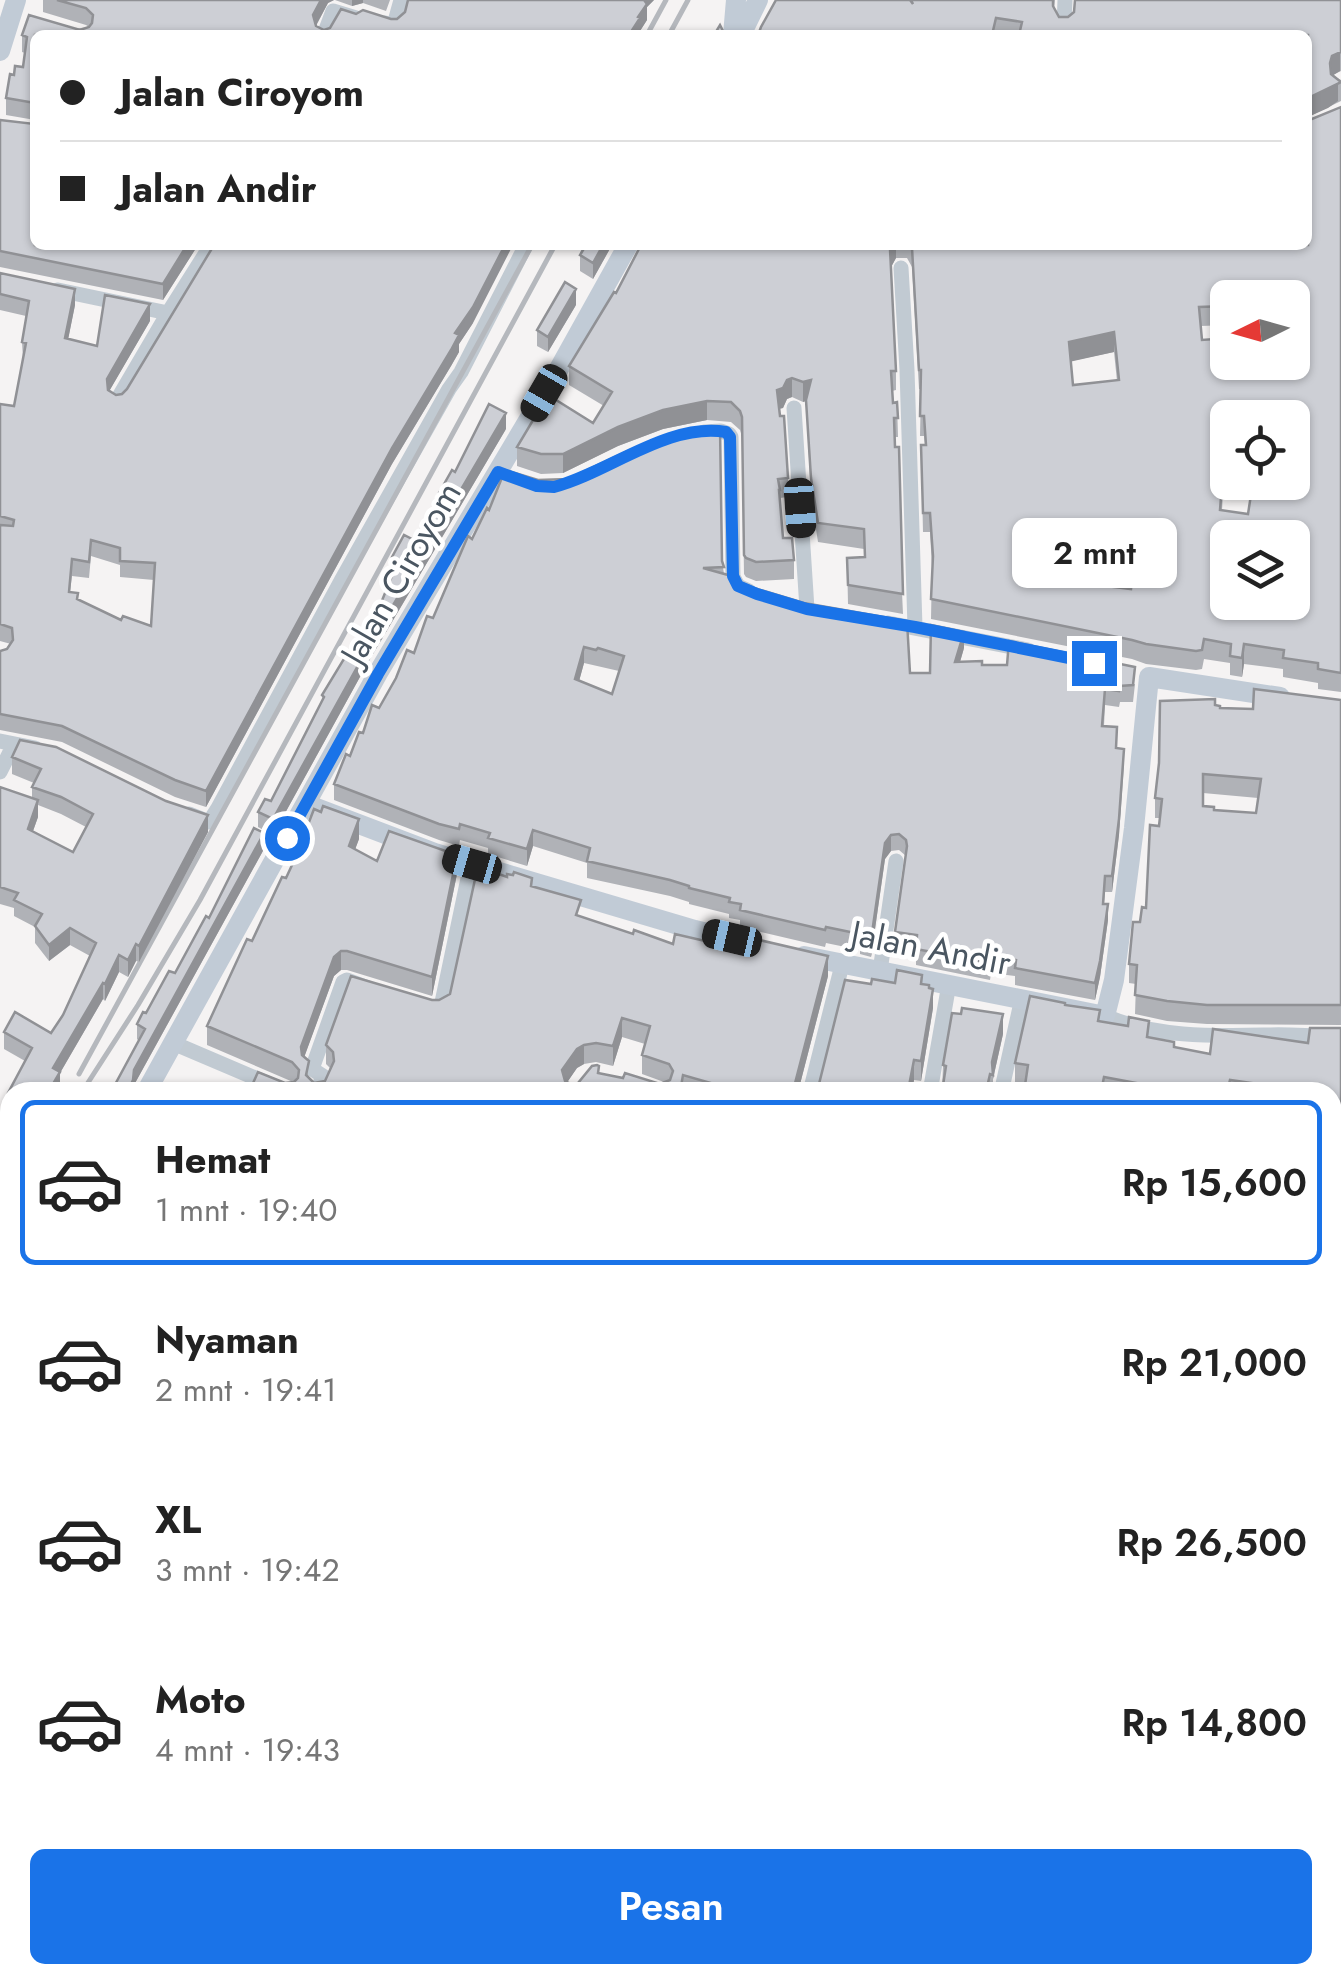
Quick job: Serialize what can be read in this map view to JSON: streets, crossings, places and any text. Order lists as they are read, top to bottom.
{
  "streets": {
    "street": ["Jalan Ciroyom", "Jalan Andir"]
  },
  "north": "left",
  "page": {
    "banner": ["Jalan Ciroyom", "Jalan Andir"],
    "bubble": "2 mnt",
    "list": [
      {
        "name": "Hemat",
        "note": "1 mnt · 19:40",
        "value": "Rp 15,600"
      },
      {
        "name": "Nyaman",
        "note": "2 mnt · 19:41",
        "value": "Rp 21,000"
      },
      {
        "name": "XL",
        "note": "3 mnt · 19:42",
        "value": "Rp 26,500"
      },
      {
        "name": "Moto",
        "note": "4 mnt · 19:43",
        "value": "Rp 14,800"
      }
    ],
    "buttons": "Pesan"
  }
}
